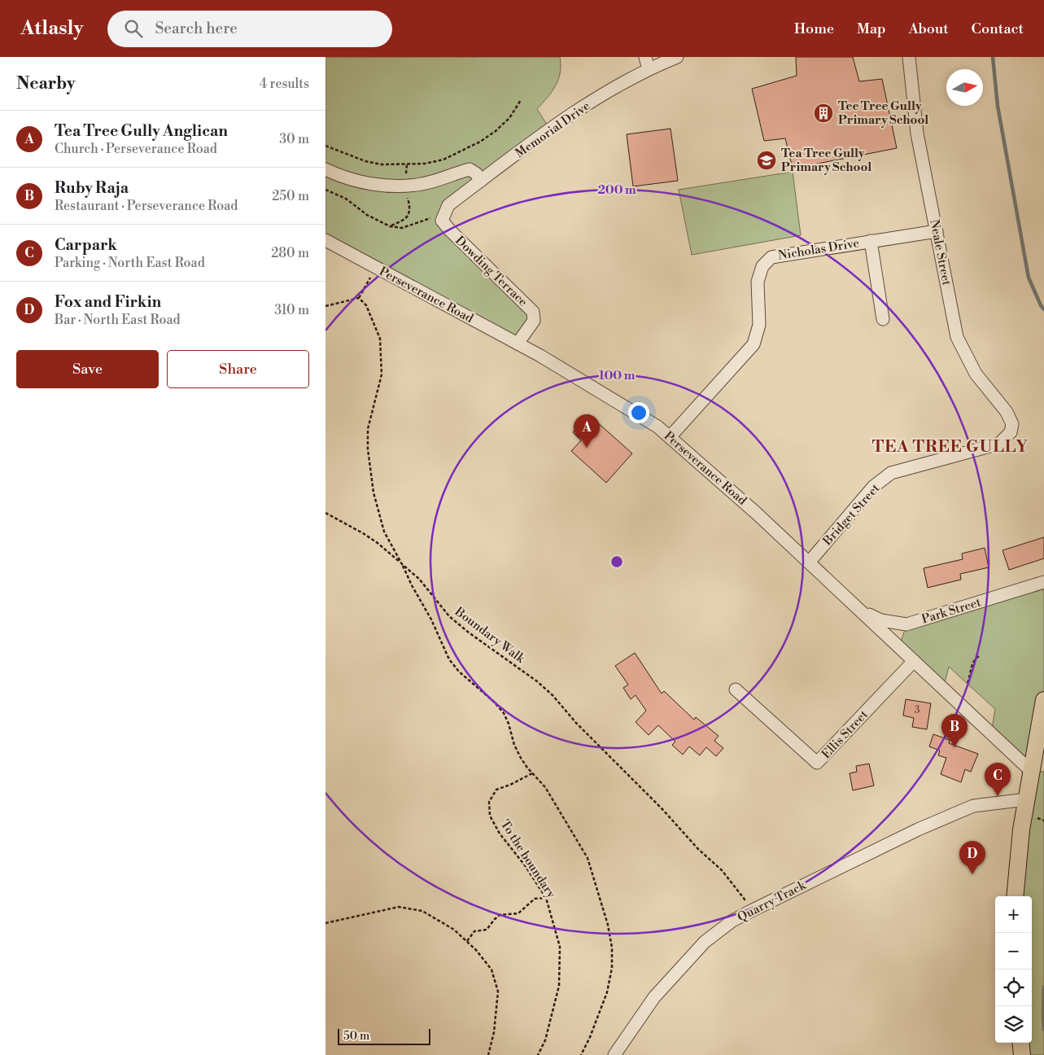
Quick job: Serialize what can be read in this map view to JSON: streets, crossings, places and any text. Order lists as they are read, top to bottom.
{
  "streets": {
    "street": [
      "Memorial Drive",
      "Nicholas Drive",
      "Neale Street",
      "Dowding Terrace",
      "Perseverance Road",
      "Bridget Street",
      "Park Street",
      "Ellis Street",
      "Quarry Track"
    ],
    "path": ["Boundary Walk", "To the boundary"]
  },
  "crossings": [
    ["Memorial Drive", "Dowding Terrace"],
    ["Nicholas Drive", "Neale Street"],
    ["Nicholas Drive", "Perseverance Road"],
    ["Neale Street", "Bridget Street"],
    ["Dowding Terrace", "Perseverance Road"],
    ["Perseverance Road", "Bridget Street"],
    ["Perseverance Road", "Park Street"],
    ["Perseverance Road", "Ellis Street"],
    ["Boundary Walk", "Quarry Track"]
  ],
  "districts": ["TEA TREE GULLY"],
  "places": {
    "building": ["Tee Tree Gully Primary School"],
    "school or university": ["Tea Tree Gully Primary School"]
  },
  "house_numbers": ["3"],
  "scale_bar": "50 m",
  "north": "right",
  "page": {
    "header": "Atlasly",
    "search": "Search here",
    "nav": [
      "Home",
      "Map",
      "About",
      "Contact"
    ],
    "heading": ["Nearby", "4 results"],
    "list": [
      {
        "mark": "A",
        "name": "Tea Tree Gully Anglican",
        "note": "Church · Perseverance Road",
        "value": "30 m"
      },
      {
        "mark": "B",
        "name": "Ruby Raja",
        "note": "Restaurant · Perseverance Road",
        "value": "250 m"
      },
      {
        "mark": "C",
        "name": "Carpark",
        "note": "Parking · North East Road",
        "value": "280 m"
      },
      {
        "mark": "D",
        "name": "Fox and Firkin",
        "note": "Bar · North East Road",
        "value": "310 m"
      }
    ],
    "buttons": ["Save", "Share"],
    "pins": [
      "A",
      "B",
      "C",
      "D"
    ],
    "map_buttons": ["+", "−"],
    "scale": "50 m"
  },
  "rings": ["200 m", "100 m"]
}
